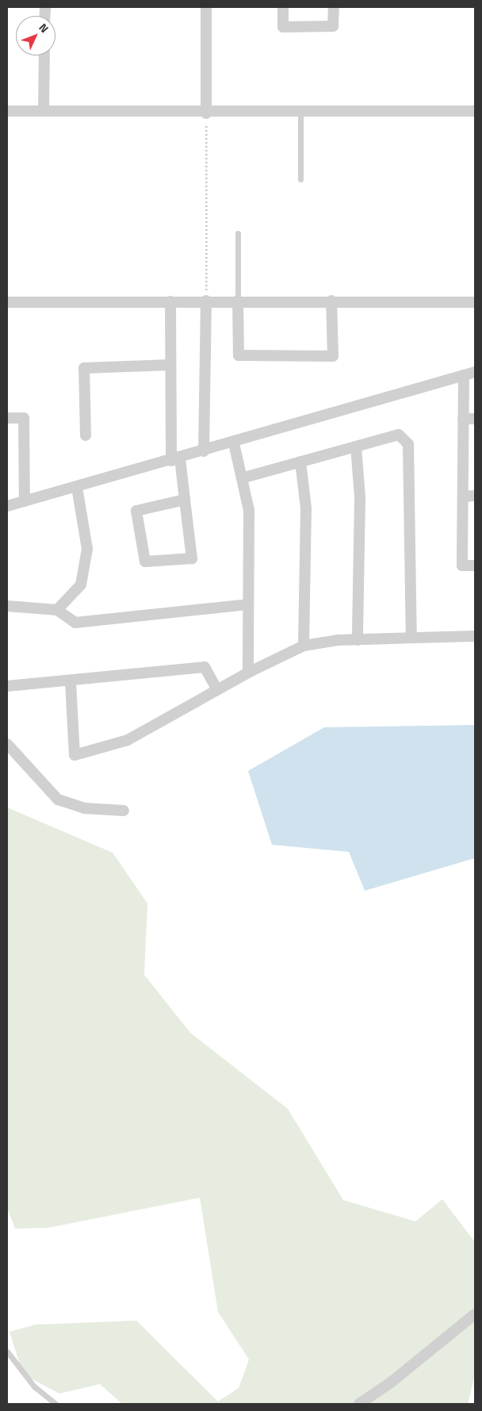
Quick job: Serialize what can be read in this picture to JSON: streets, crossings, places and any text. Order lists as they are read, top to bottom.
{
  "north": "top right"
}
